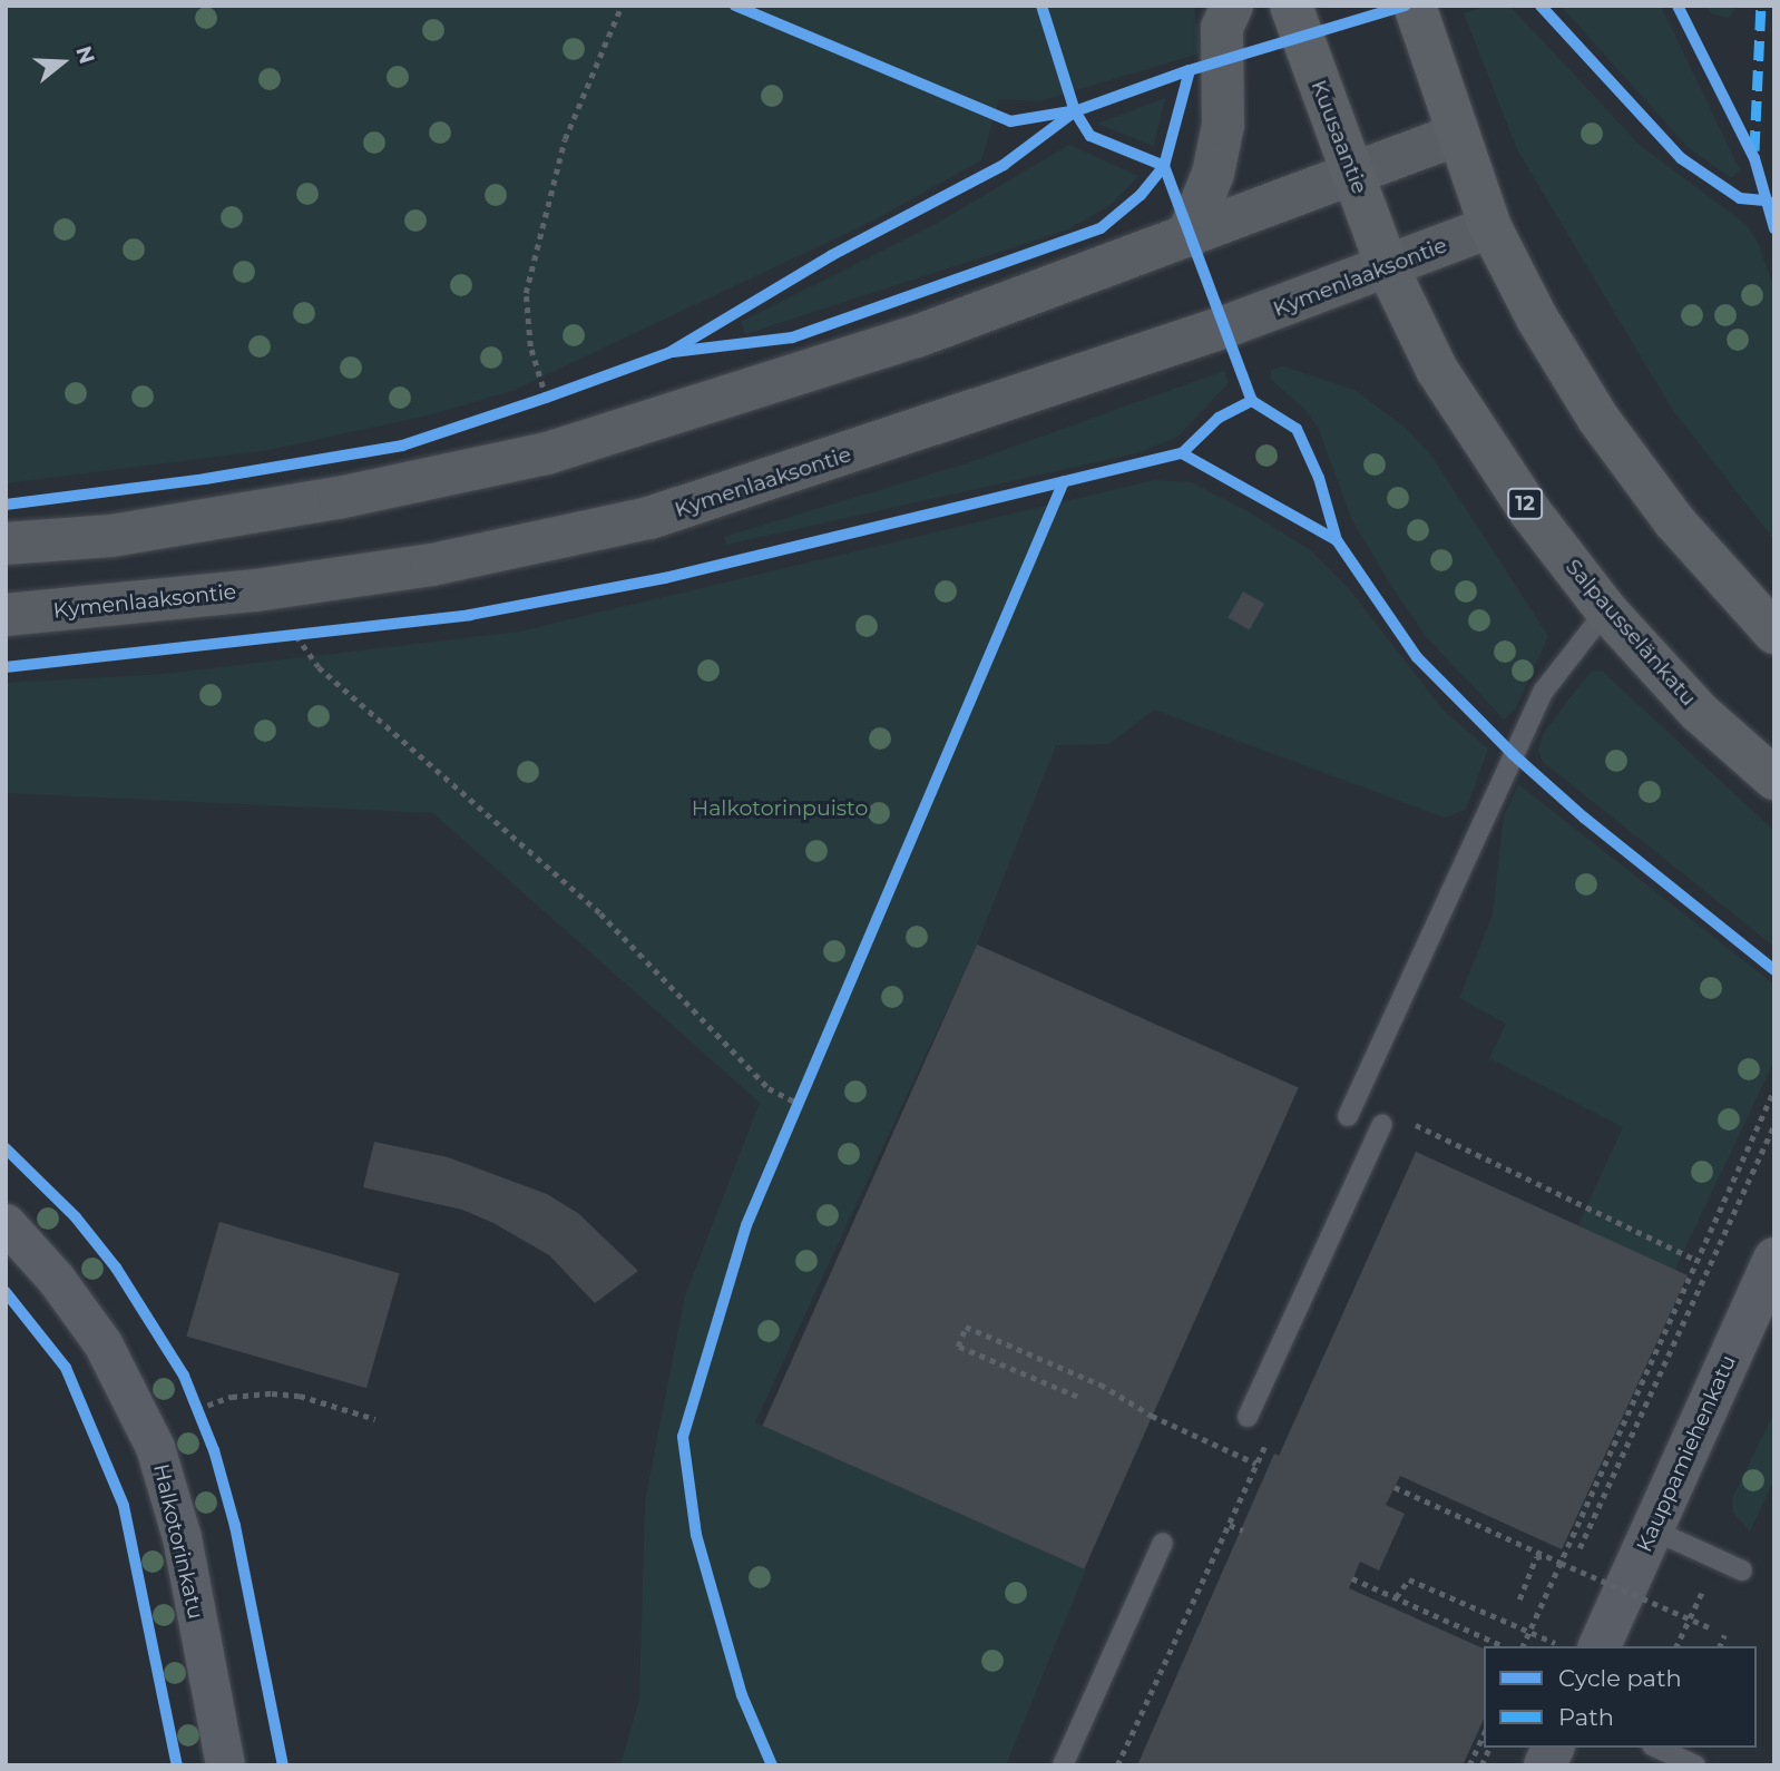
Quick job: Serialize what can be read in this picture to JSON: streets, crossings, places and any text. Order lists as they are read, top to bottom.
{
  "streets": {
    "main road": [
      "Kuusaantie",
      "Kymenlaaksontie",
      "12",
      "Salpausselänkatu"
    ],
    "street": ["Kauppamiehenkatu", "Halkotorinkatu"]
  },
  "crossings": [
    ["Kuusaantie", "Kymenlaaksontie"],
    ["Kuusaantie", "Salpausselänkatu"],
    ["Kymenlaaksontie", "Salpausselänkatu"]
  ],
  "parks": ["Halkotorinpuisto"],
  "legend": ["Cycle path", "Path"],
  "north": "right"
}
